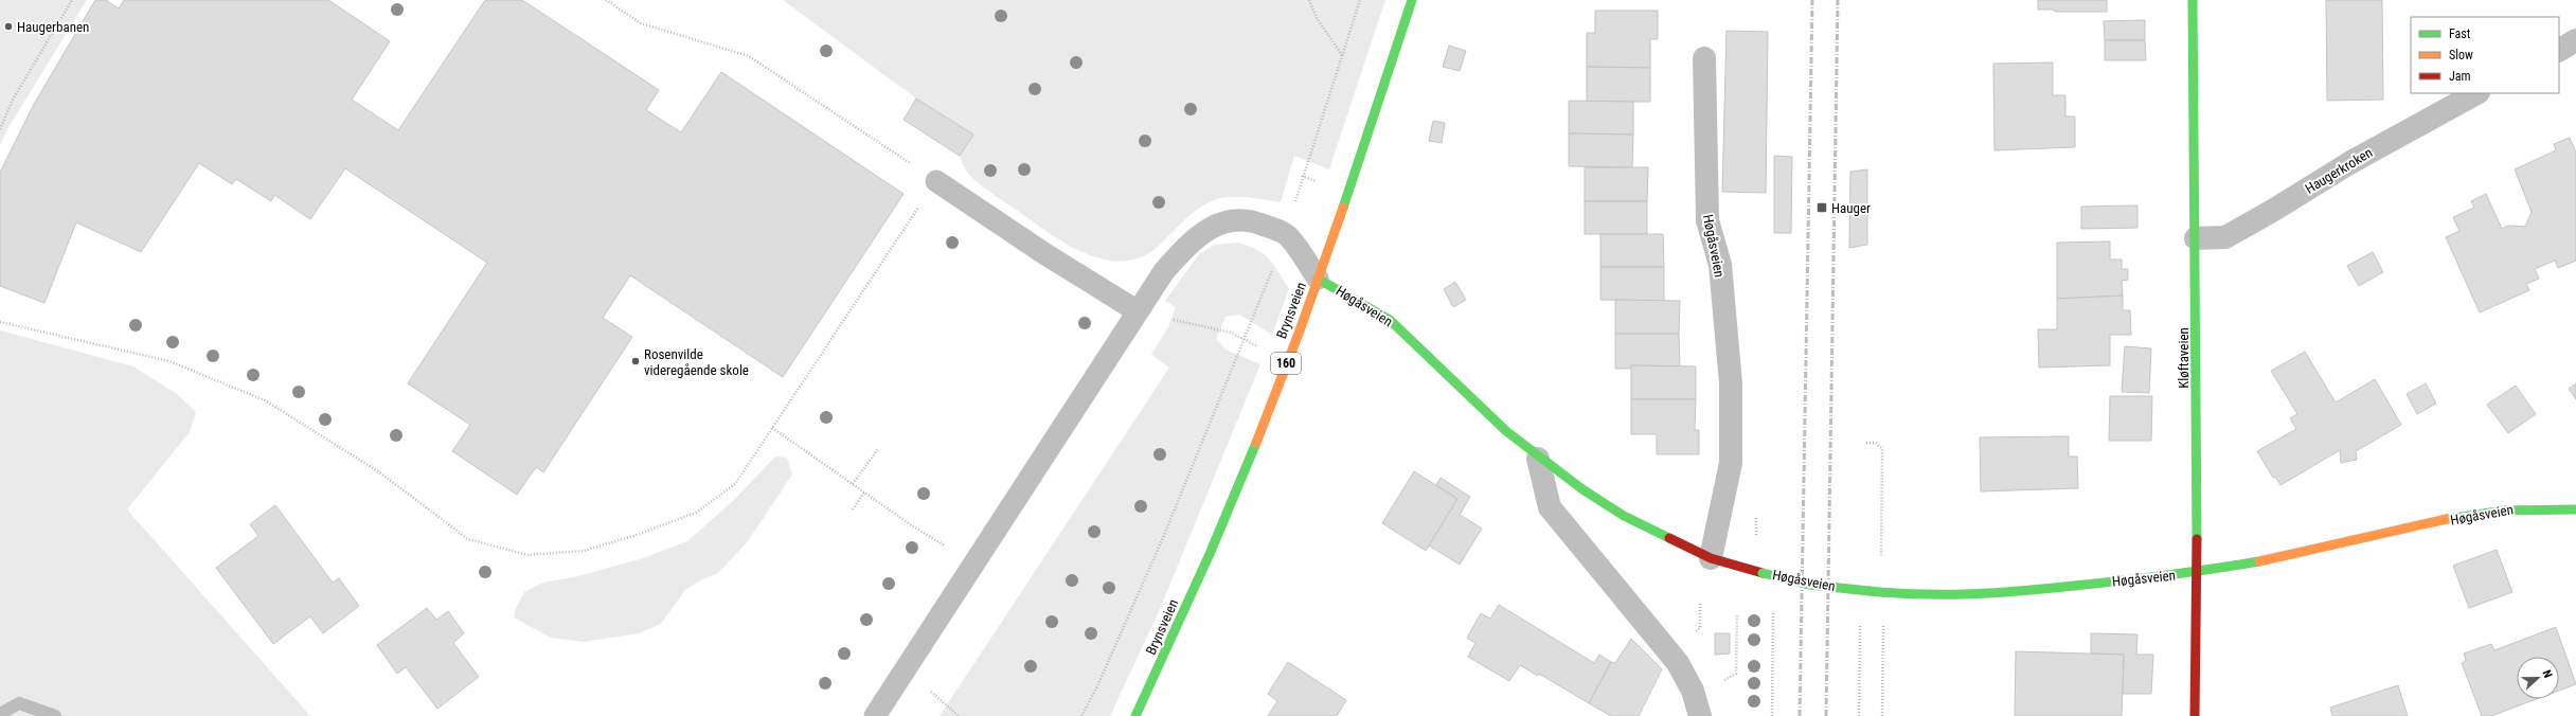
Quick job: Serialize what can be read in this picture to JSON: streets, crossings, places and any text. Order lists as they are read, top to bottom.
{
  "streets": {
    "street": [
      "Haugerkroken",
      "Høgåsveien",
      "Brynsveien",
      "Kløftaveien",
      "160"
    ]
  },
  "crossings": [
    ["Haugerkroken", "Kløftaveien"],
    ["Høgåsveien", "Brynsveien"],
    ["Høgåsveien", "Kløftaveien"]
  ],
  "places": {
    "other": ["Haugerbanen", "Rosenvilde videregående skole"],
    "transit": ["Hauger"]
  },
  "legend": ["Fast", "Slow", "Jam"],
  "north": "right"
}
